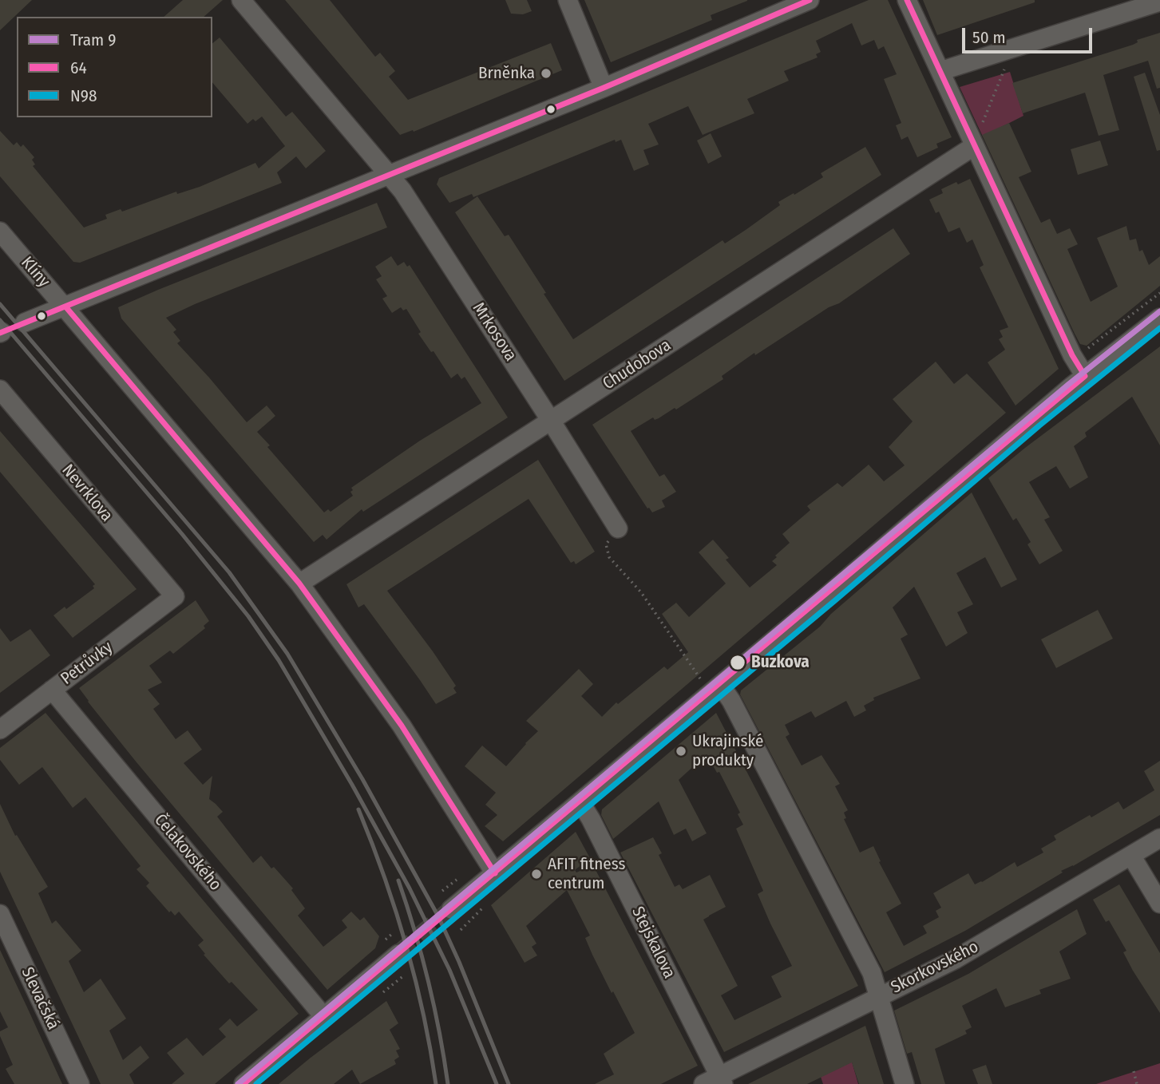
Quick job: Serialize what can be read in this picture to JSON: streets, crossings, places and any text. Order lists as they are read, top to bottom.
{
  "streets": {
    "street": [
      "Klíny",
      "Mrkosova",
      "Chudobova",
      "Nevrklova",
      "Petrůvky",
      "Čelakovského",
      "Stejskalova",
      "Skorkovského",
      "Slevačská"
    ]
  },
  "crossings": [
    ["Klíny", "Chudobova"],
    ["Mrkosova", "Chudobova"],
    ["Nevrklova", "Petrůvky"],
    ["Petrůvky", "Čelakovského"],
    ["Stejskalova", "Skorkovského"]
  ],
  "places": [
    "Brněnka",
    "Buzkova",
    "Ukrajinské produkty",
    "AFIT fitness centrum"
  ],
  "lines": ["transit line 64", "tram line 9", "transit line N98"],
  "legend": ["Tram 9", "64", "N98"],
  "scale_bar": "50 m"
}
